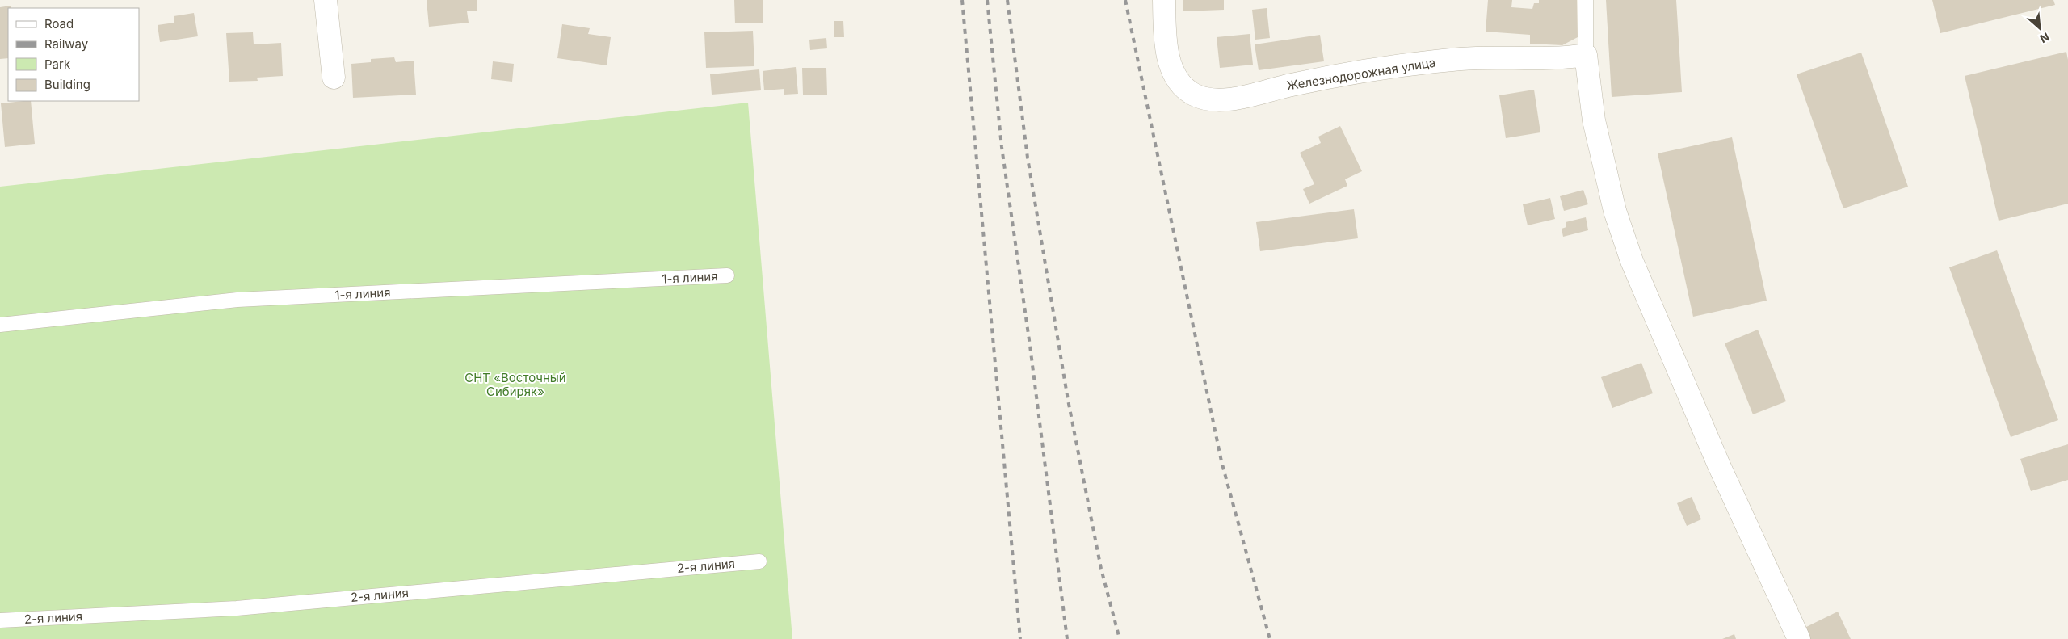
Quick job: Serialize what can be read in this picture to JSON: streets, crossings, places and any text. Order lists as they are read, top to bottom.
{
  "streets": {
    "street": ["Железнодорожная улица"],
    "lane": ["1-я линия", "2-я линия"]
  },
  "parks": ["СНТ «Восточный Сибиряк»"],
  "legend": [
    "Road",
    "Railway",
    "Park",
    "Building"
  ],
  "north": "bottom right"
}
